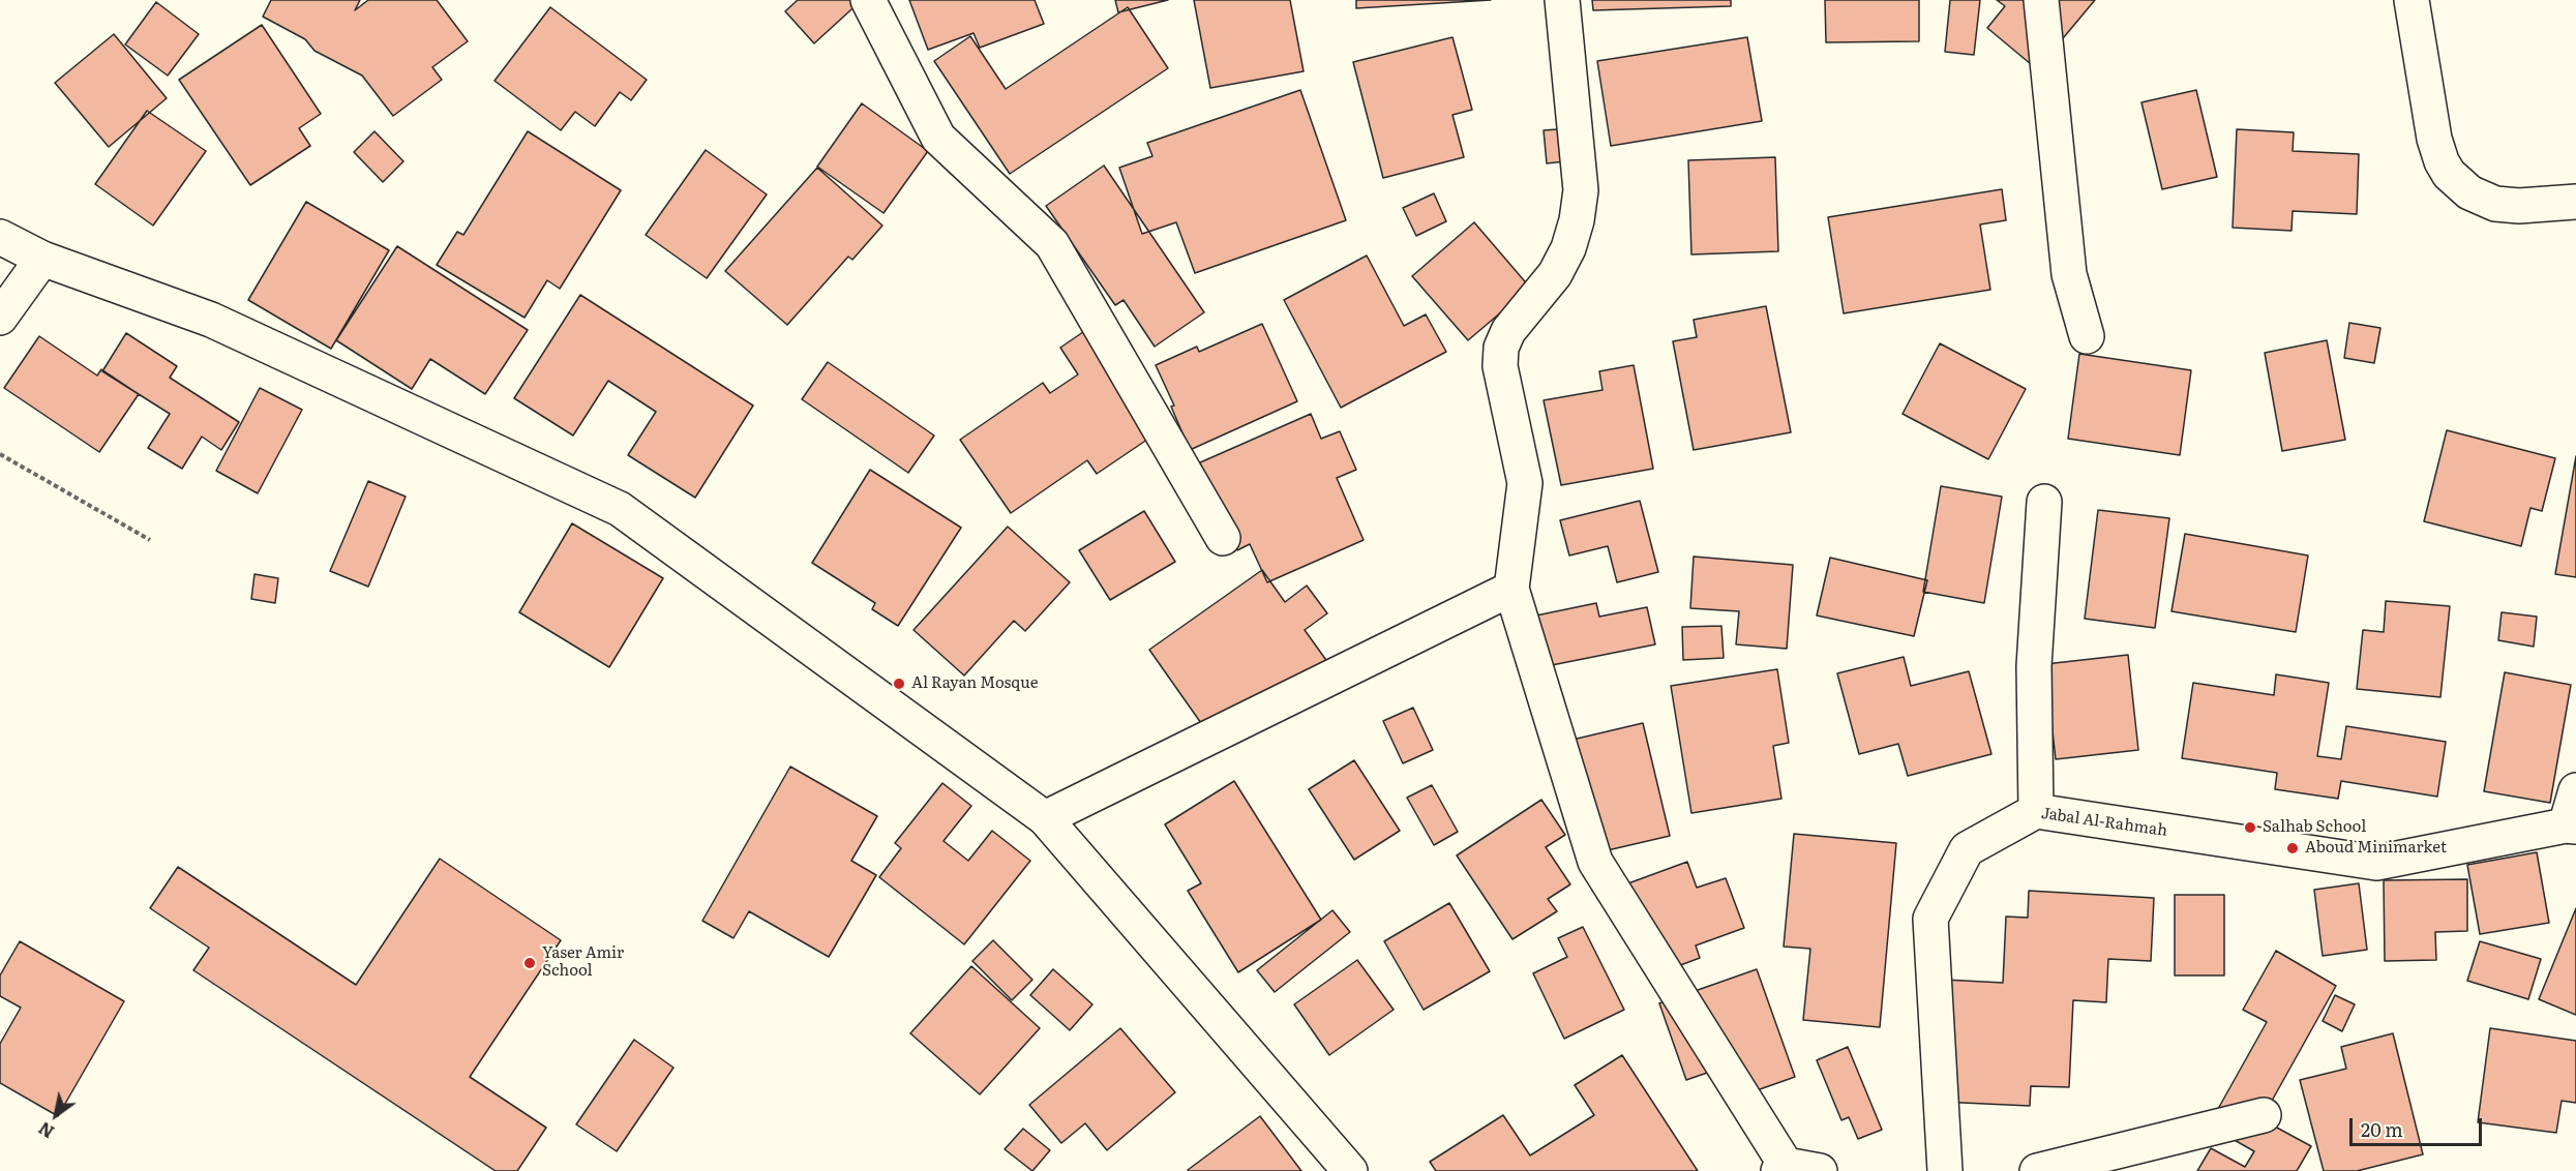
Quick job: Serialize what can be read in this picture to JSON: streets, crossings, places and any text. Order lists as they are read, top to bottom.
{
  "streets": {
    "street": ["Jabal Al-Rahmah"]
  },
  "places": [
    "Al Rayan Mosque",
    "Salhab School",
    "Aboud Minimarket",
    "Yaser Amir School"
  ],
  "scale_bar": "20 m",
  "north": "bottom left"
}
